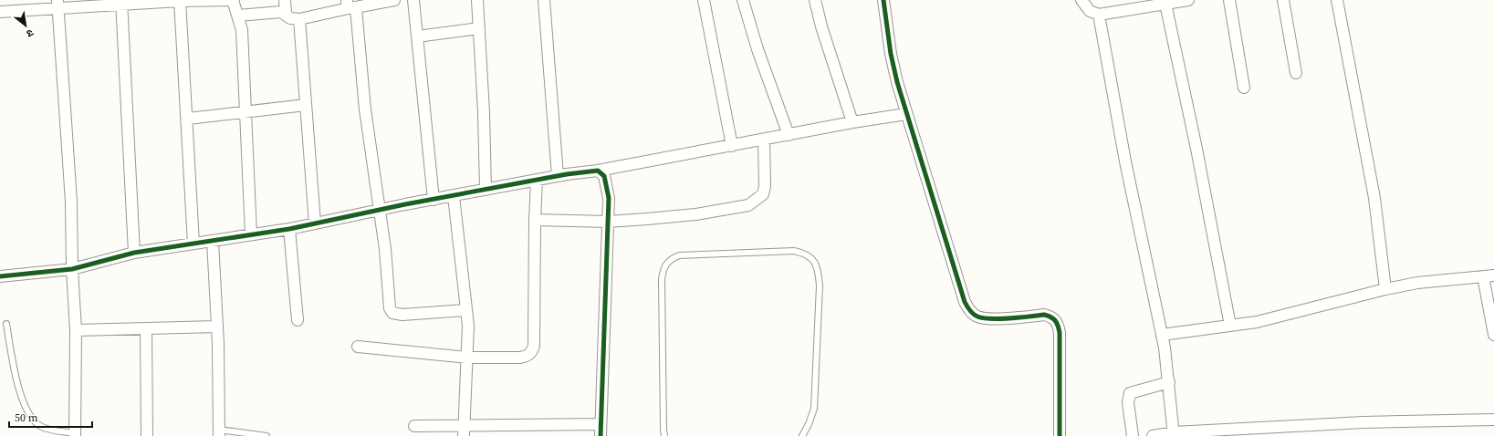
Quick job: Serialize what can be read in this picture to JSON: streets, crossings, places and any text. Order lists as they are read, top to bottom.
{
  "scale_bar": "50 m",
  "north": "bottom right"
}
